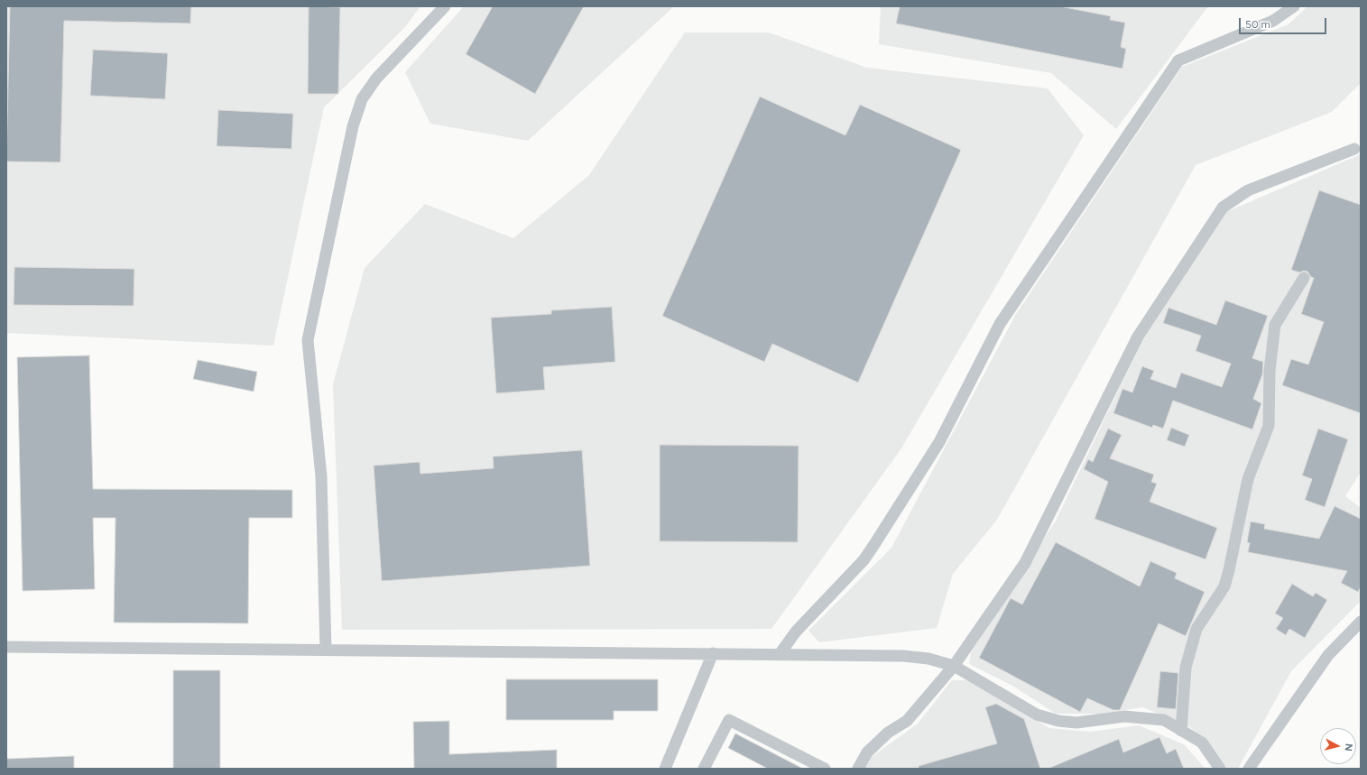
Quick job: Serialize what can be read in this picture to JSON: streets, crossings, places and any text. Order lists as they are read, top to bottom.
{
  "scale_bar": "50 m",
  "north": "right"
}
